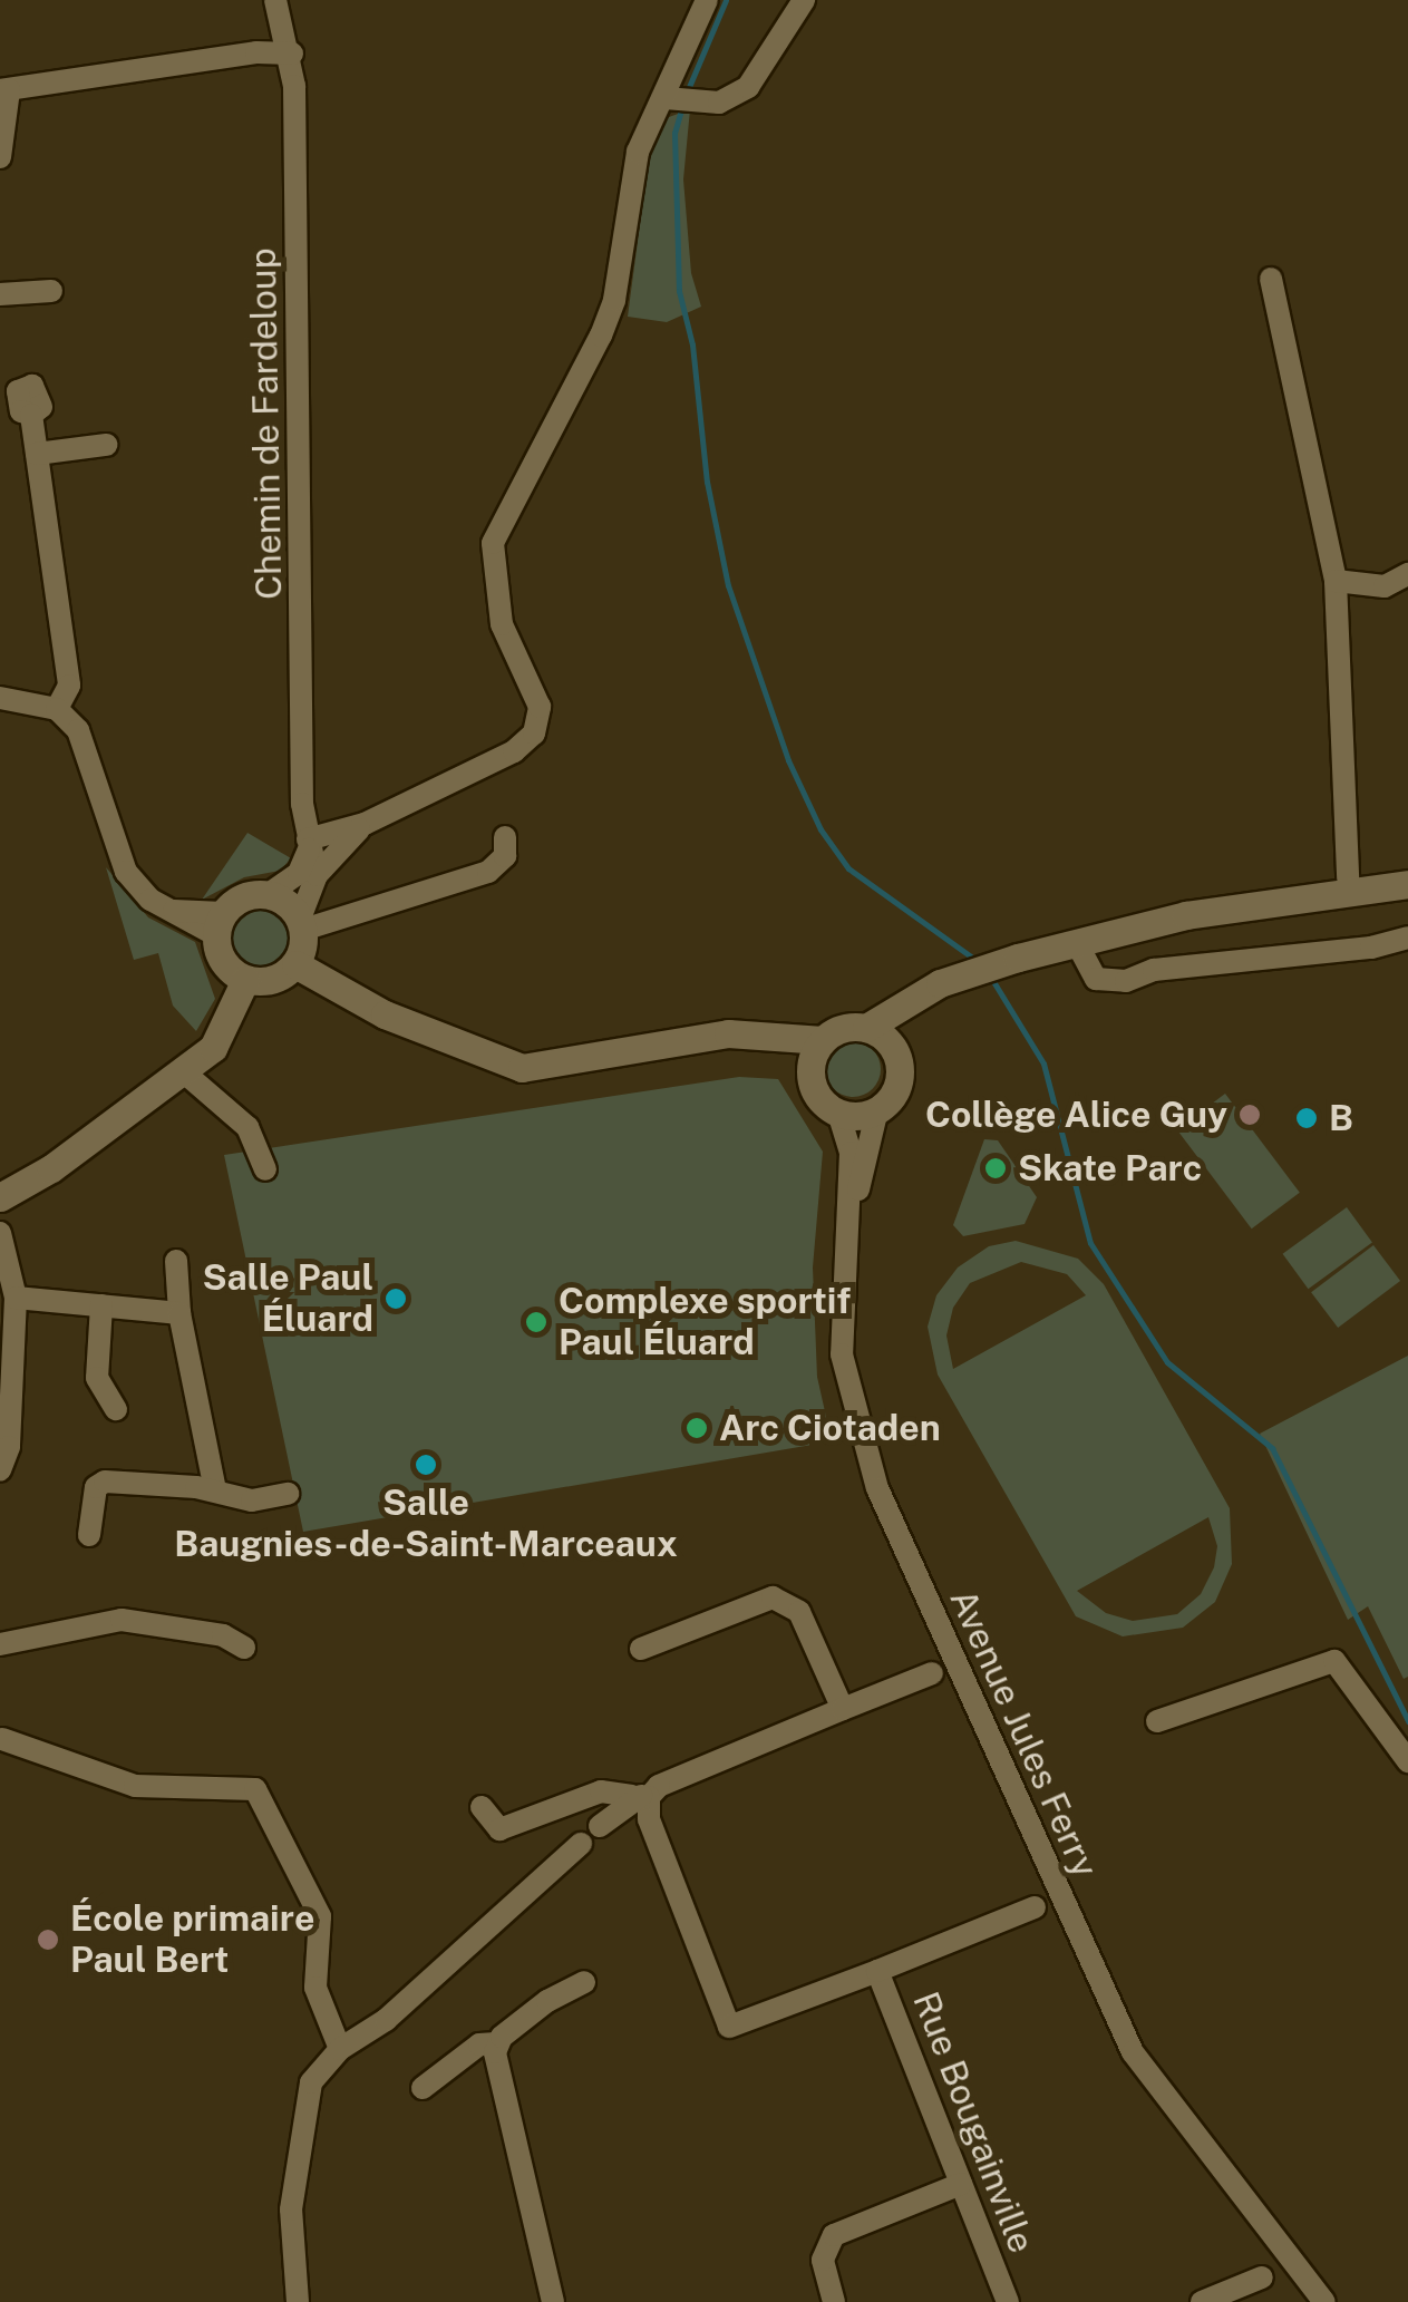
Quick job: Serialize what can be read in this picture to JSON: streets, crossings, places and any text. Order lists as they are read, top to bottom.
{
  "streets": {
    "street": ["Chemin de Fardeloup", "Avenue Jules Ferry", "Rue Bougainville"]
  },
  "places": [
    "Collège Alice Guy",
    "B",
    "Skate Parc",
    "Salle Paul Éluard",
    "Complexe sportif Paul Éluard",
    "Arc Ciotaden",
    "Salle Baugnies-de-Saint-Marceaux",
    "École primaire Paul Bert"
  ]
}
